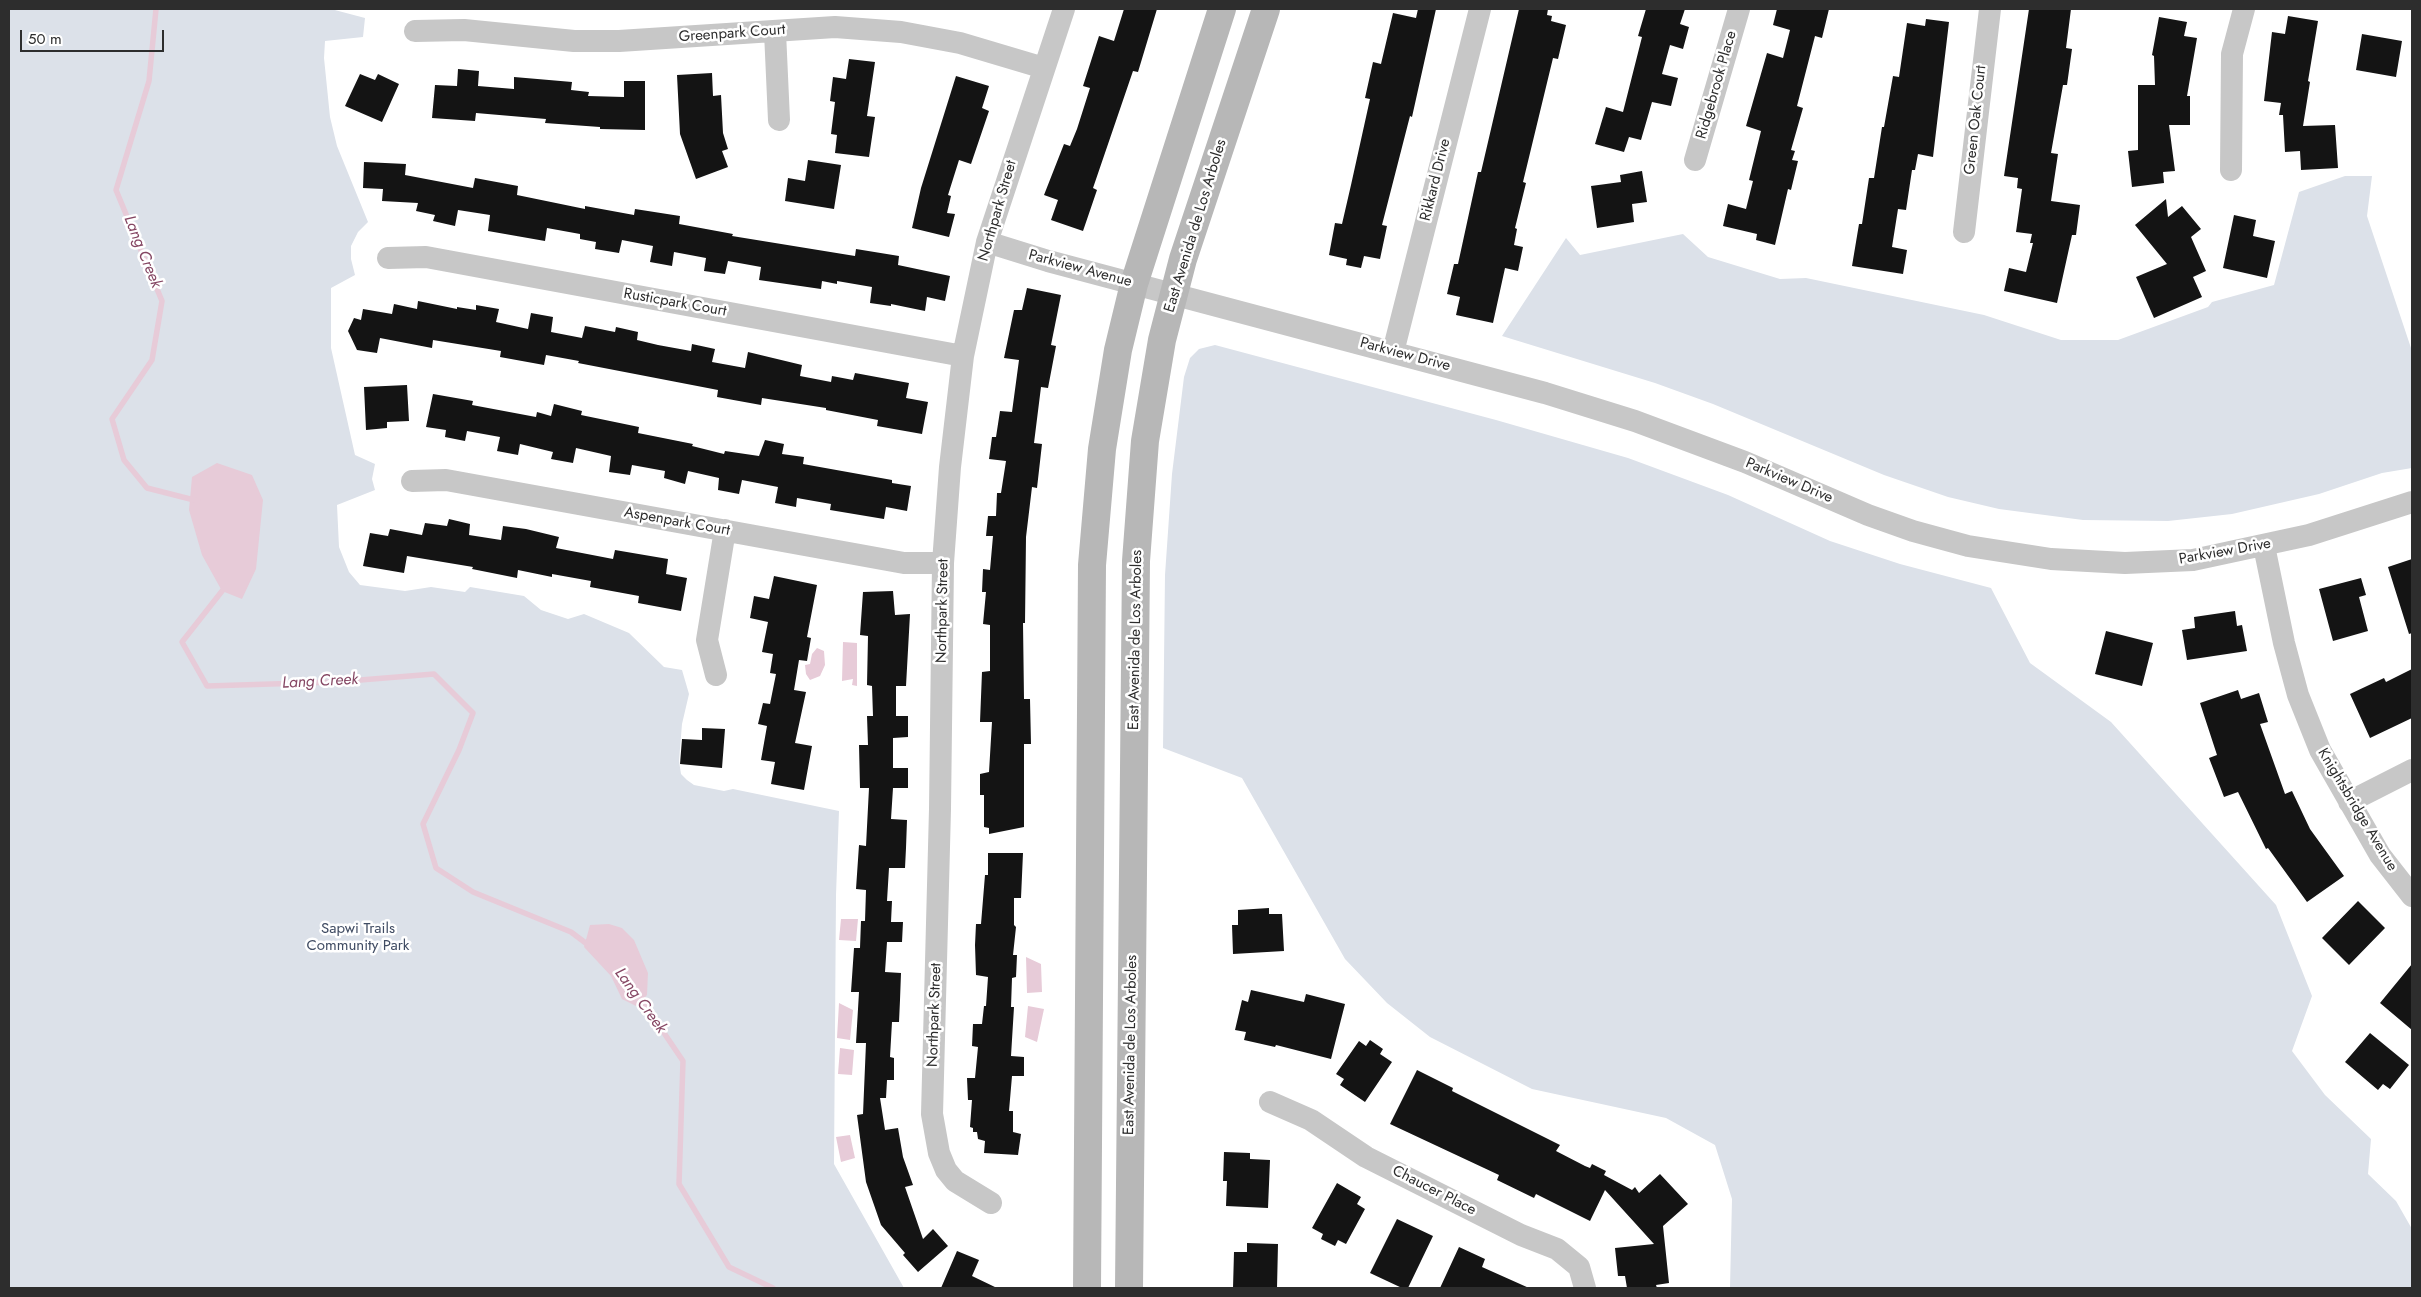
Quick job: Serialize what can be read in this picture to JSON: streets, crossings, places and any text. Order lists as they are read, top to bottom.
{
  "streets": {
    "main road": ["East Avenida de Los Arboles"],
    "street": [
      "Greenpark Court",
      "Ridgebrook Place",
      "Green Oak Court",
      "Rikkard Drive",
      "Northpark Street",
      "Parkview Avenue",
      "Rusticpark Court",
      "Parkview Drive",
      "Aspenpark Court",
      "Knightsbridge Avenue",
      "Chaucer Place"
    ]
  },
  "crossings": [
    ["Greenpark Court", "Northpark Street"],
    ["Rikkard Drive", "Parkview Drive"],
    ["Northpark Street", "Parkview Avenue"],
    ["Northpark Street", "Rusticpark Court"],
    ["Northpark Street", "Aspenpark Court"],
    ["East Avenida de Los Arboles", "Parkview Avenue"],
    ["East Avenida de Los Arboles", "Parkview Drive"],
    ["Parkview Avenue", "Parkview Drive"],
    ["Parkview Drive", "Knightsbridge Avenue"]
  ],
  "water": ["Lang Creek"],
  "parks": ["Sapwi Trails Community Park"],
  "scale_bar": "50 m"
}
